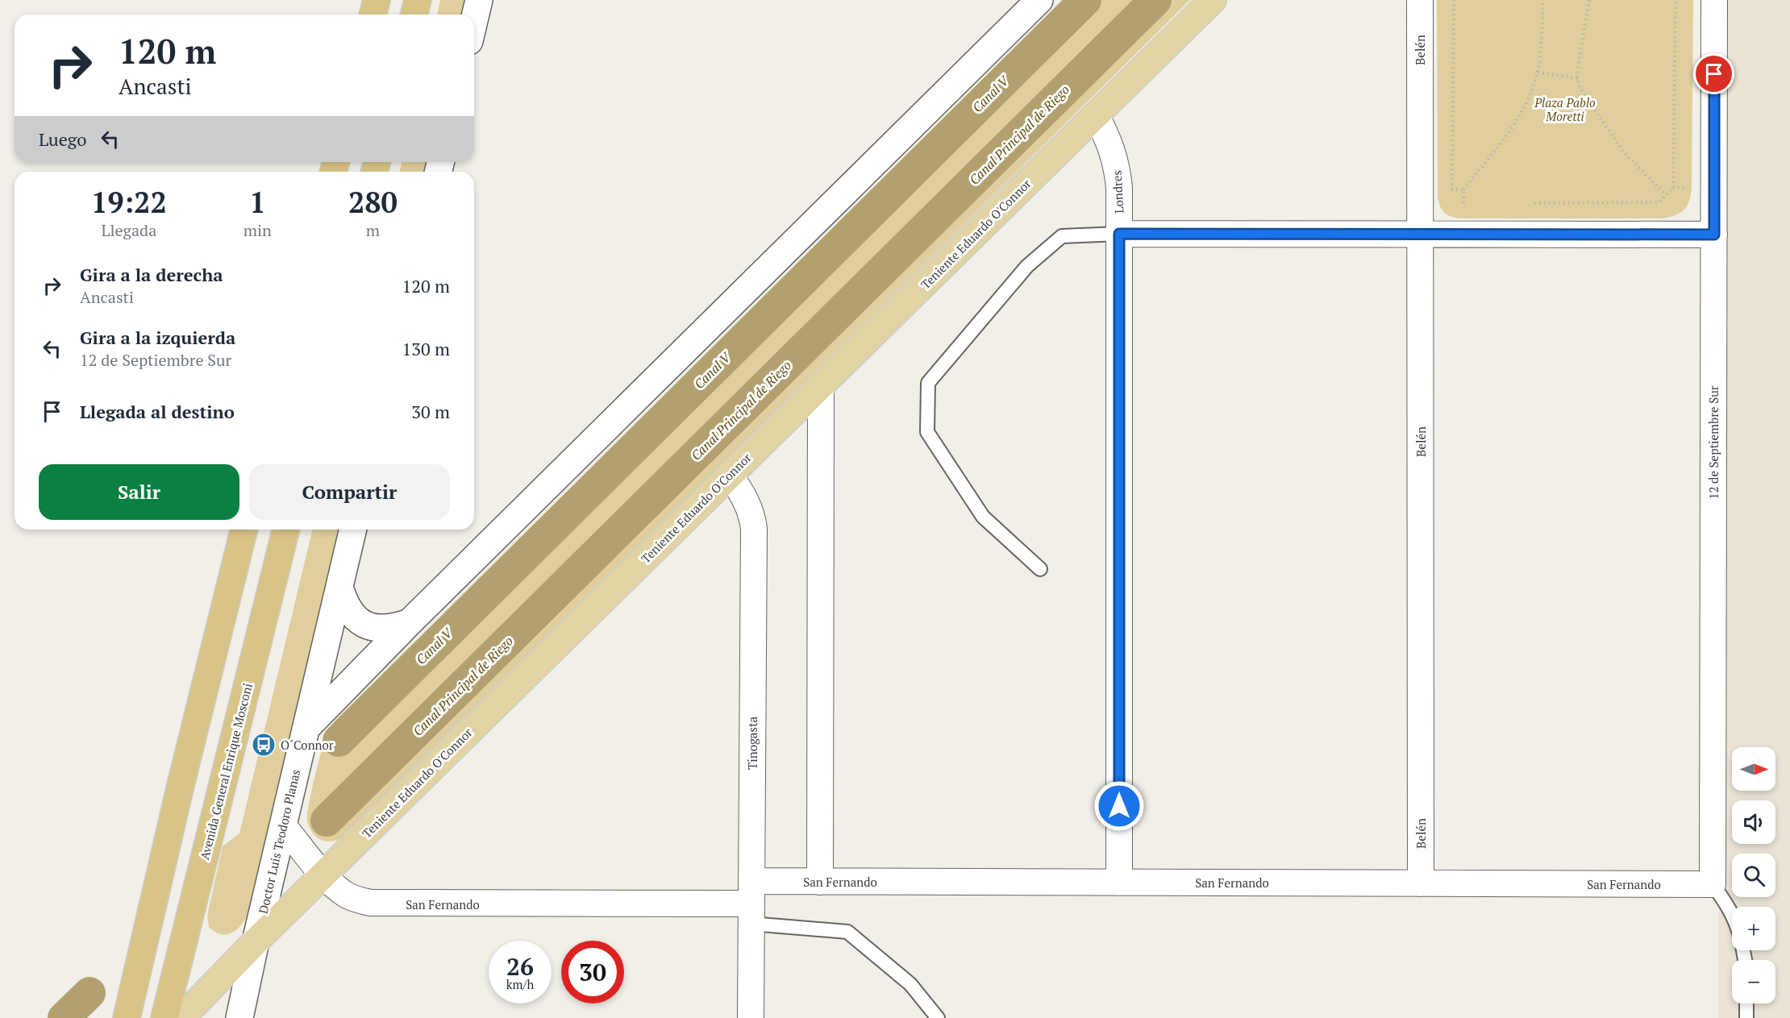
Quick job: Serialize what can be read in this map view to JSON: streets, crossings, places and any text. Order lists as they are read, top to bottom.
{
  "streets": {
    "highway": ["Avenida General Enrique Mosconi"],
    "main road": ["Teniente Eduardo O'Connor"],
    "street": [
      "Belén",
      "Londres",
      "12 de Septiembre Sur",
      "Tinogasta",
      "Doctor Luis Teodoro Planas",
      "San Fernando"
    ]
  },
  "crossings": [
    ["Belén", "San Fernando"],
    ["Londres", "Teniente Eduardo O'Connor"],
    ["Londres", "San Fernando"],
    ["Teniente Eduardo O'Connor", "Tinogasta"],
    ["Teniente Eduardo O'Connor", "Doctor Luis Teodoro Planas"],
    ["Teniente Eduardo O'Connor", "San Fernando"],
    ["12 de Septiembre Sur", "San Fernando"],
    ["Tinogasta", "San Fernando"],
    ["Doctor Luis Teodoro Planas", "San Fernando"]
  ],
  "water": ["Canal V", "Canal Principal de Riego"],
  "parks": ["Plaza Pablo Moretti"],
  "places": {
    "bus stop": ["O´Connor"]
  },
  "north": "right",
  "page": {
    "turn": ["120 m", "Ancasti"],
    "then": "Luego",
    "eta": [
      "19:22",
      "Llegada",
      "1",
      "min",
      "280",
      "m"
    ],
    "list": [
      {
        "name": "Gira a la derecha",
        "note": "Ancasti",
        "value": "120 m"
      },
      {
        "name": "Gira a la izquierda",
        "note": "12 de Septiembre Sur",
        "value": "130 m"
      },
      {
        "name": "Llegada al destino",
        "value": "30 m"
      }
    ],
    "buttons": ["Salir", "Compartir"],
    "map_buttons": ["+", "−"],
    "speed": "26 km/h",
    "limit": "30"
  }
}
